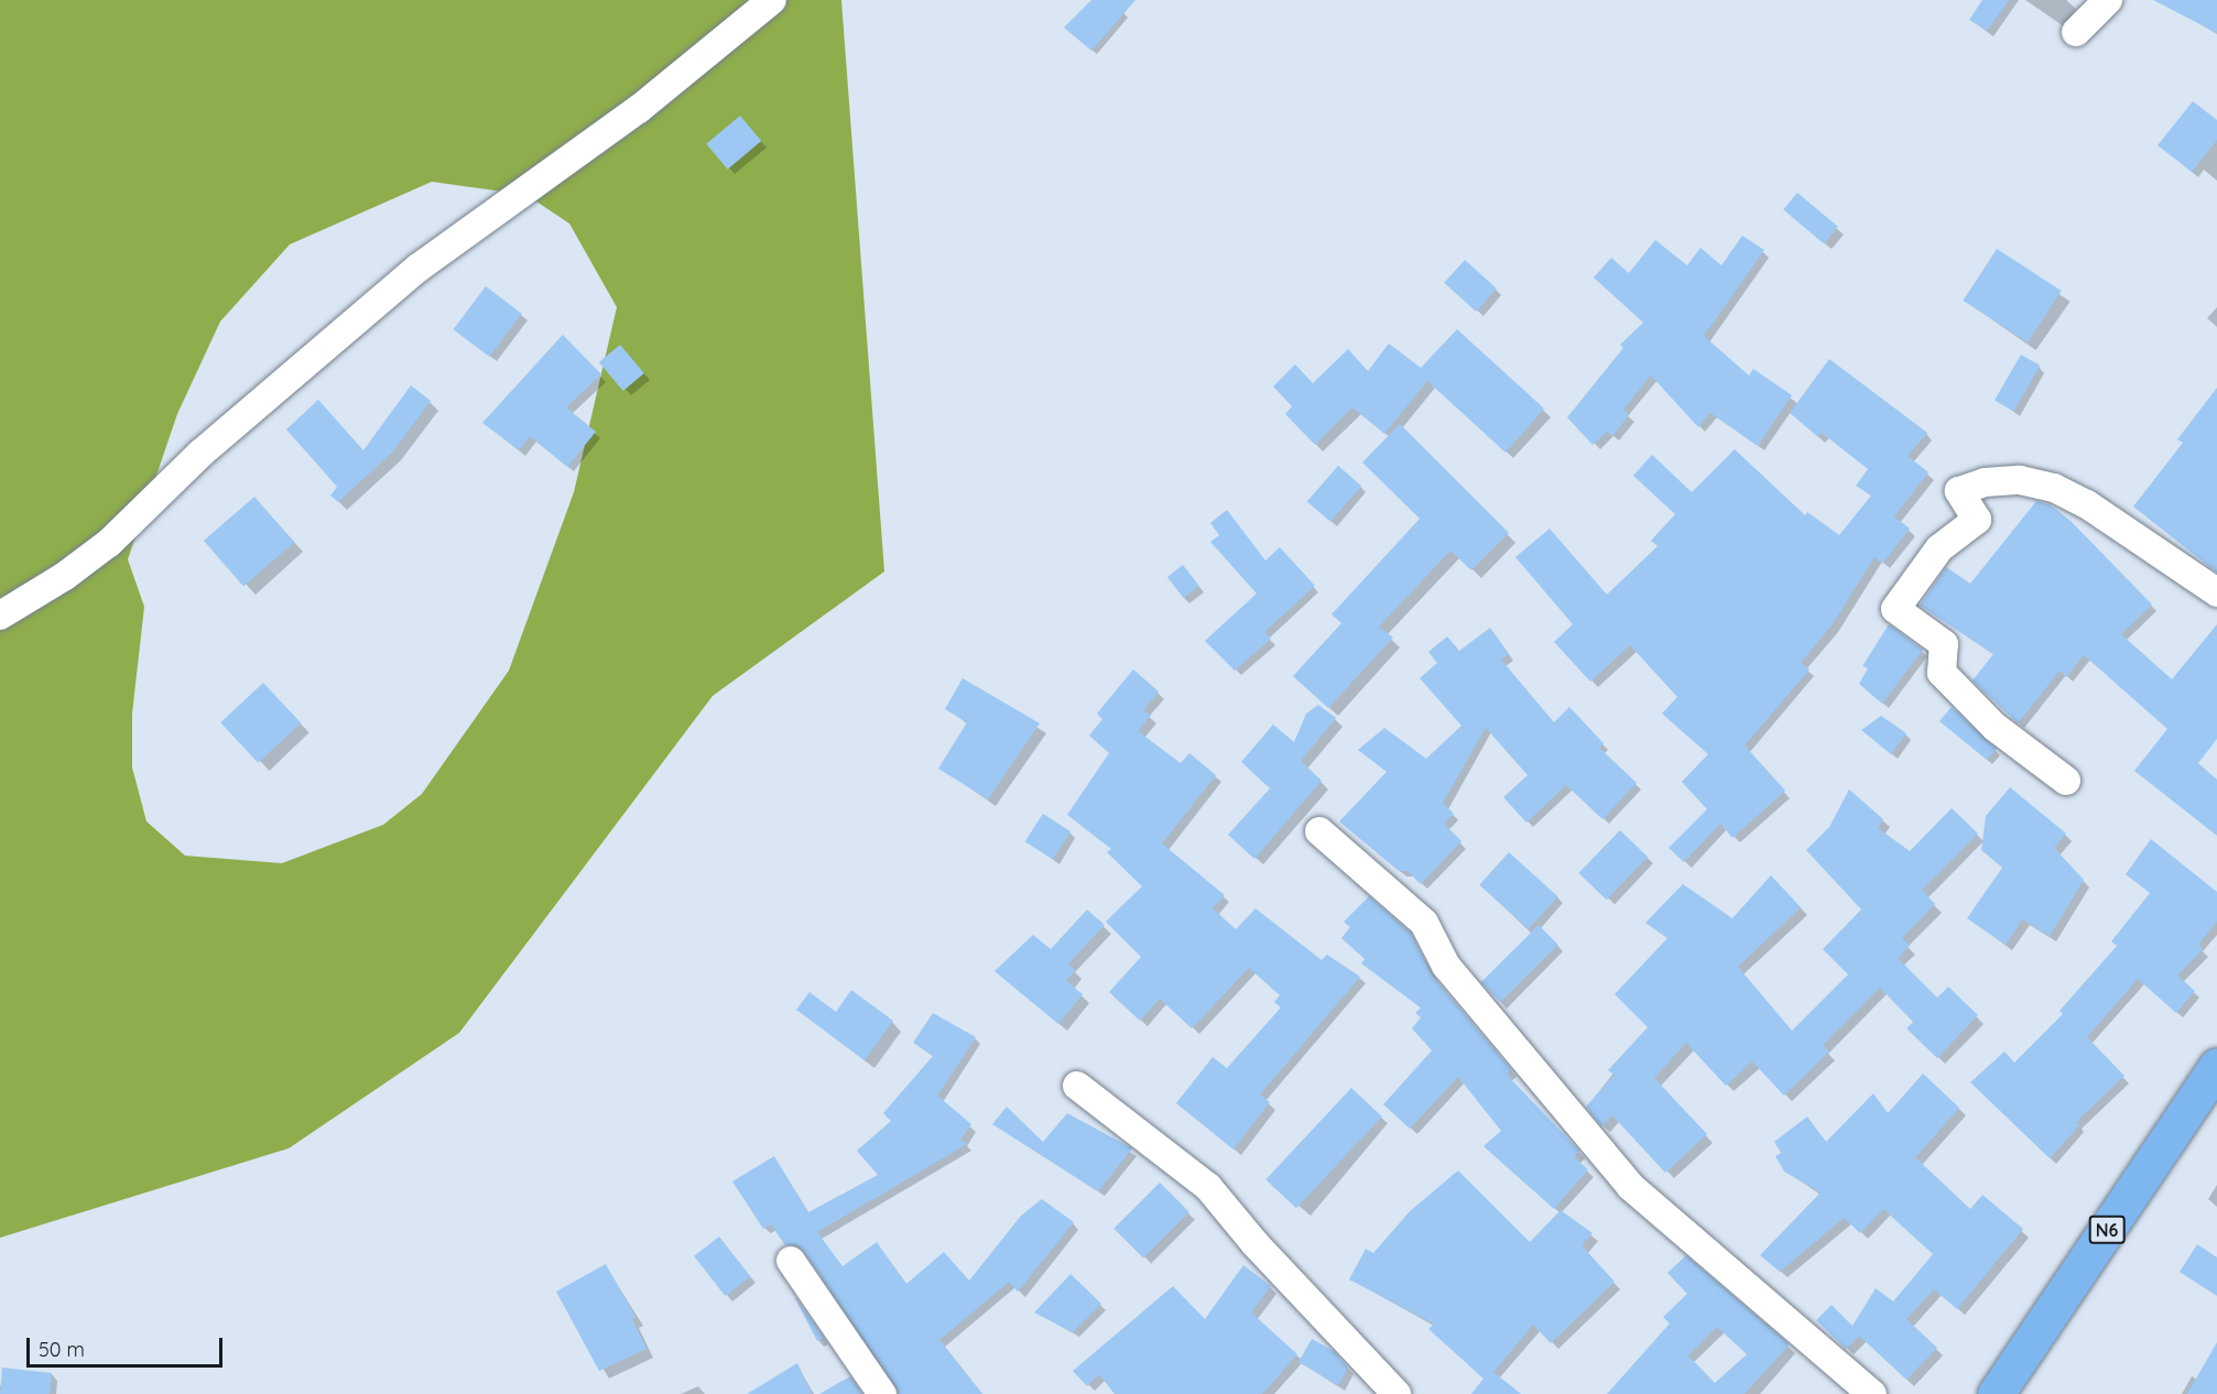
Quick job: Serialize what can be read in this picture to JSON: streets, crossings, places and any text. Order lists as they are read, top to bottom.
{
  "streets": {
    "highway": ["N6"]
  },
  "scale_bar": "50 m"
}
